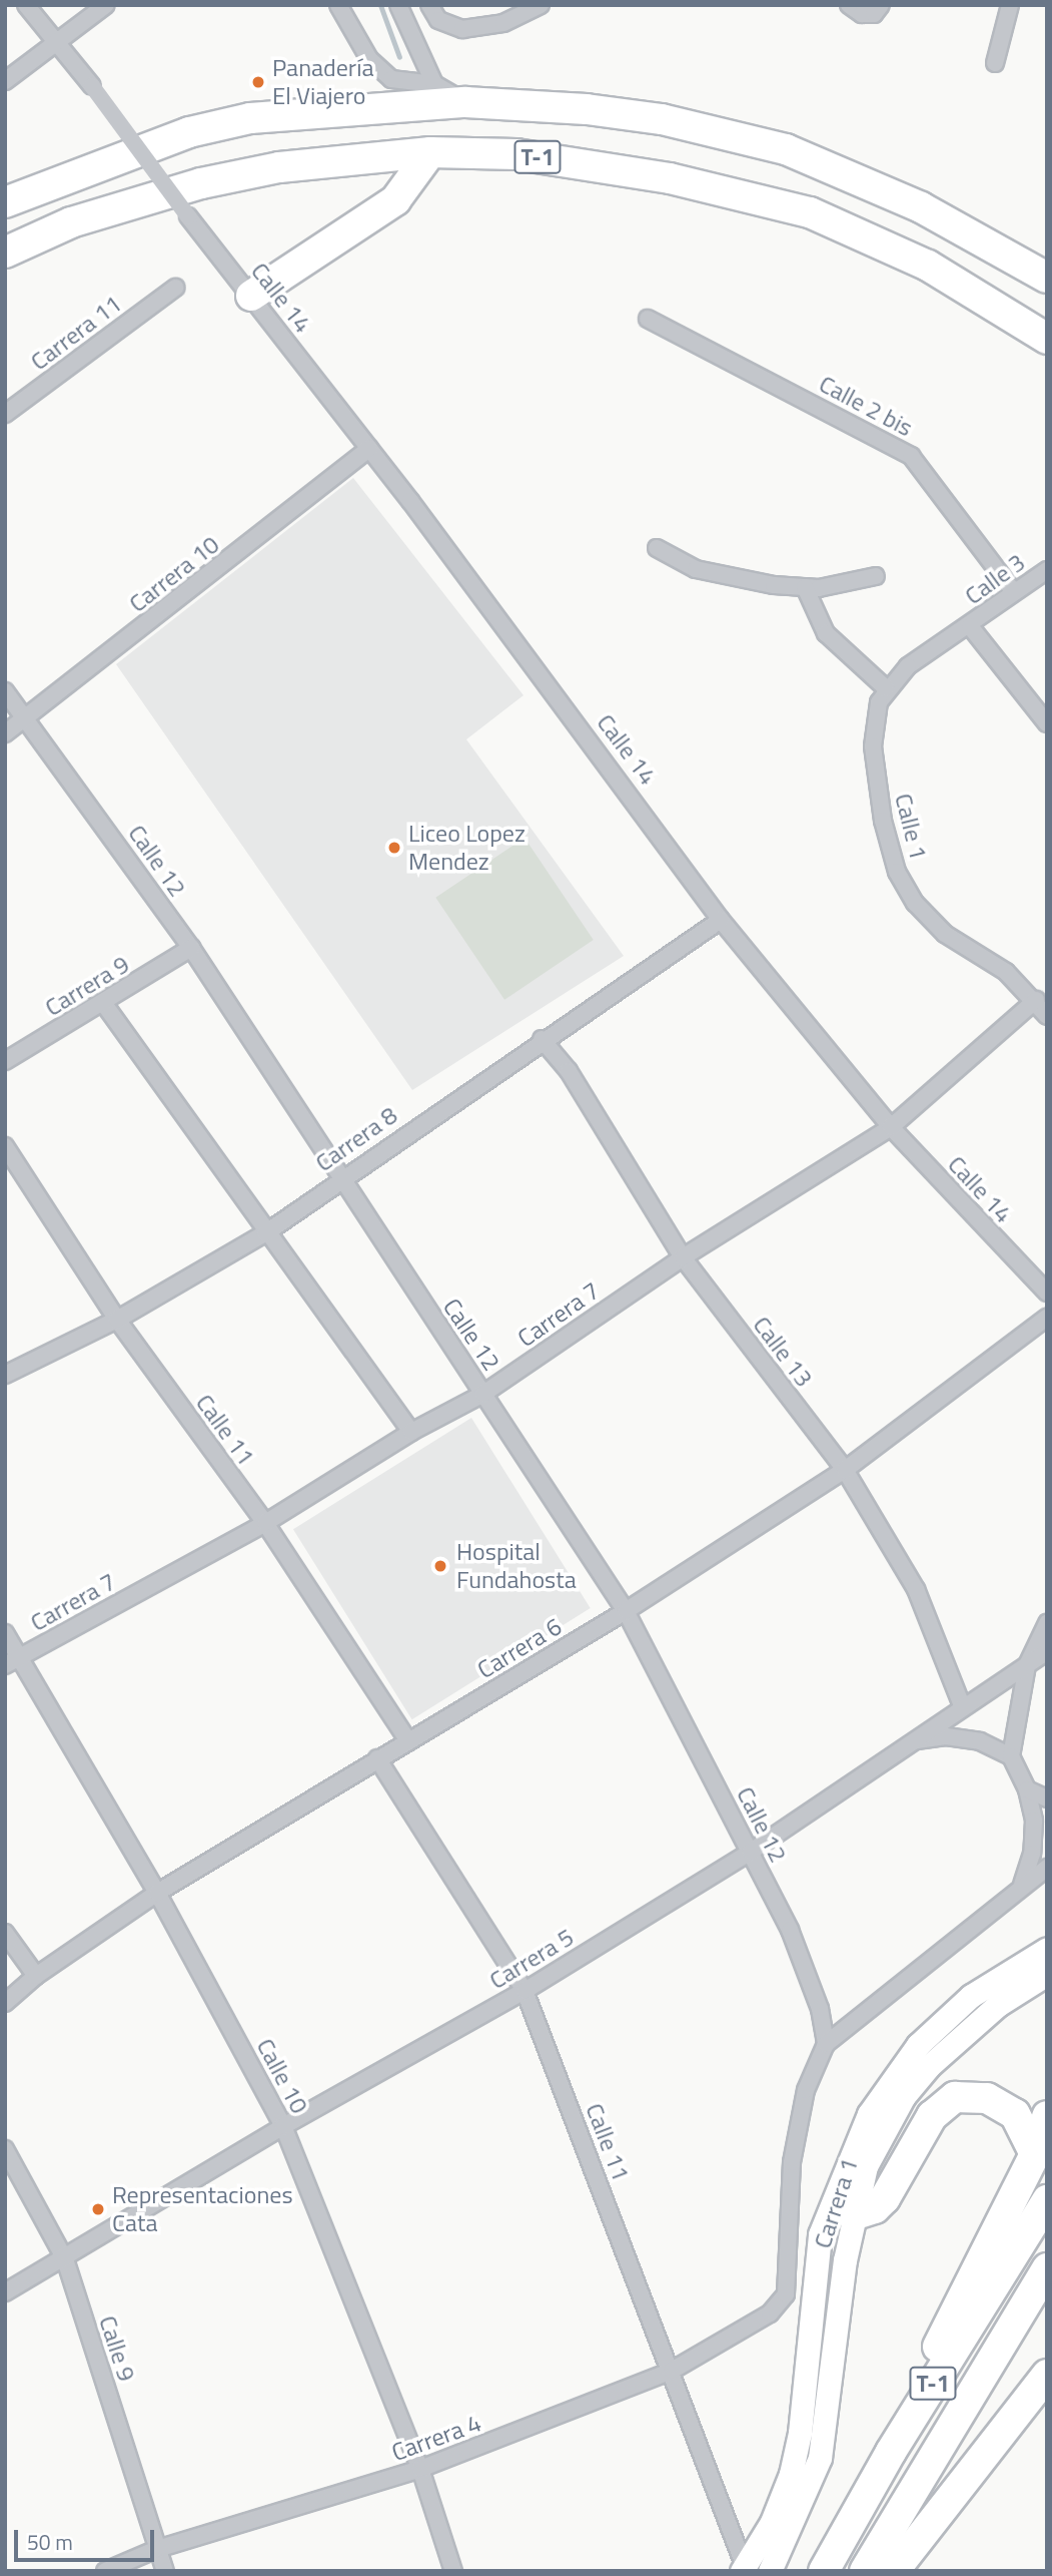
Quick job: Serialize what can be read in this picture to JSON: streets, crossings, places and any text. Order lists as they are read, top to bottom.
{
  "streets": {
    "highway": ["T-1"],
    "street": [
      "Calle 14",
      "Carrera 11",
      "Calle 2 bis",
      "Carrera 10",
      "Calle 3",
      "Calle 1",
      "Calle 12",
      "Carrera 9",
      "Carrera 8",
      "Carrera 7",
      "Calle 13",
      "Calle 11",
      "Carrera 6",
      "Carrera 5",
      "Calle 10",
      "Carrera 1",
      "Calle 9",
      "Carrera 4"
    ]
  },
  "crossings": [
    ["Calle 14", "Carrera 10"],
    ["Calle 14", "Carrera 8"],
    ["Calle 14", "Carrera 7"],
    ["Calle 2 bis", "Calle 3"],
    ["Carrera 10", "Calle 12"],
    ["Calle 1", "Carrera 7"],
    ["Calle 12", "Carrera 9"],
    ["Calle 12", "Carrera 8"],
    ["Calle 12", "Carrera 7"],
    ["Calle 12", "Carrera 6"],
    ["Calle 12", "Carrera 5"],
    ["Calle 12", "Carrera 4"],
    ["Carrera 8", "Calle 13"],
    ["Carrera 8", "Calle 11"],
    ["Carrera 7", "Calle 13"],
    ["Carrera 7", "Calle 11"],
    ["Carrera 7", "Calle 10"],
    ["Calle 13", "Carrera 6"],
    ["Calle 13", "Carrera 5"],
    ["Calle 11", "Carrera 6"],
    ["Calle 11", "Carrera 5"],
    ["Calle 11", "Carrera 1"],
    ["Calle 11", "Carrera 4"],
    ["Carrera 6", "Calle 10"],
    ["Carrera 5", "Calle 10"],
    ["Carrera 5", "Calle 9"],
    ["Calle 10", "Carrera 4"],
    ["Calle 9", "Carrera 4"]
  ],
  "places": [
    "Panadería El Viajero",
    "Liceo Lopez Mendez",
    "Hospital Fundahosta",
    "Representaciones Cata"
  ],
  "scale_bar": "50 m"
}
